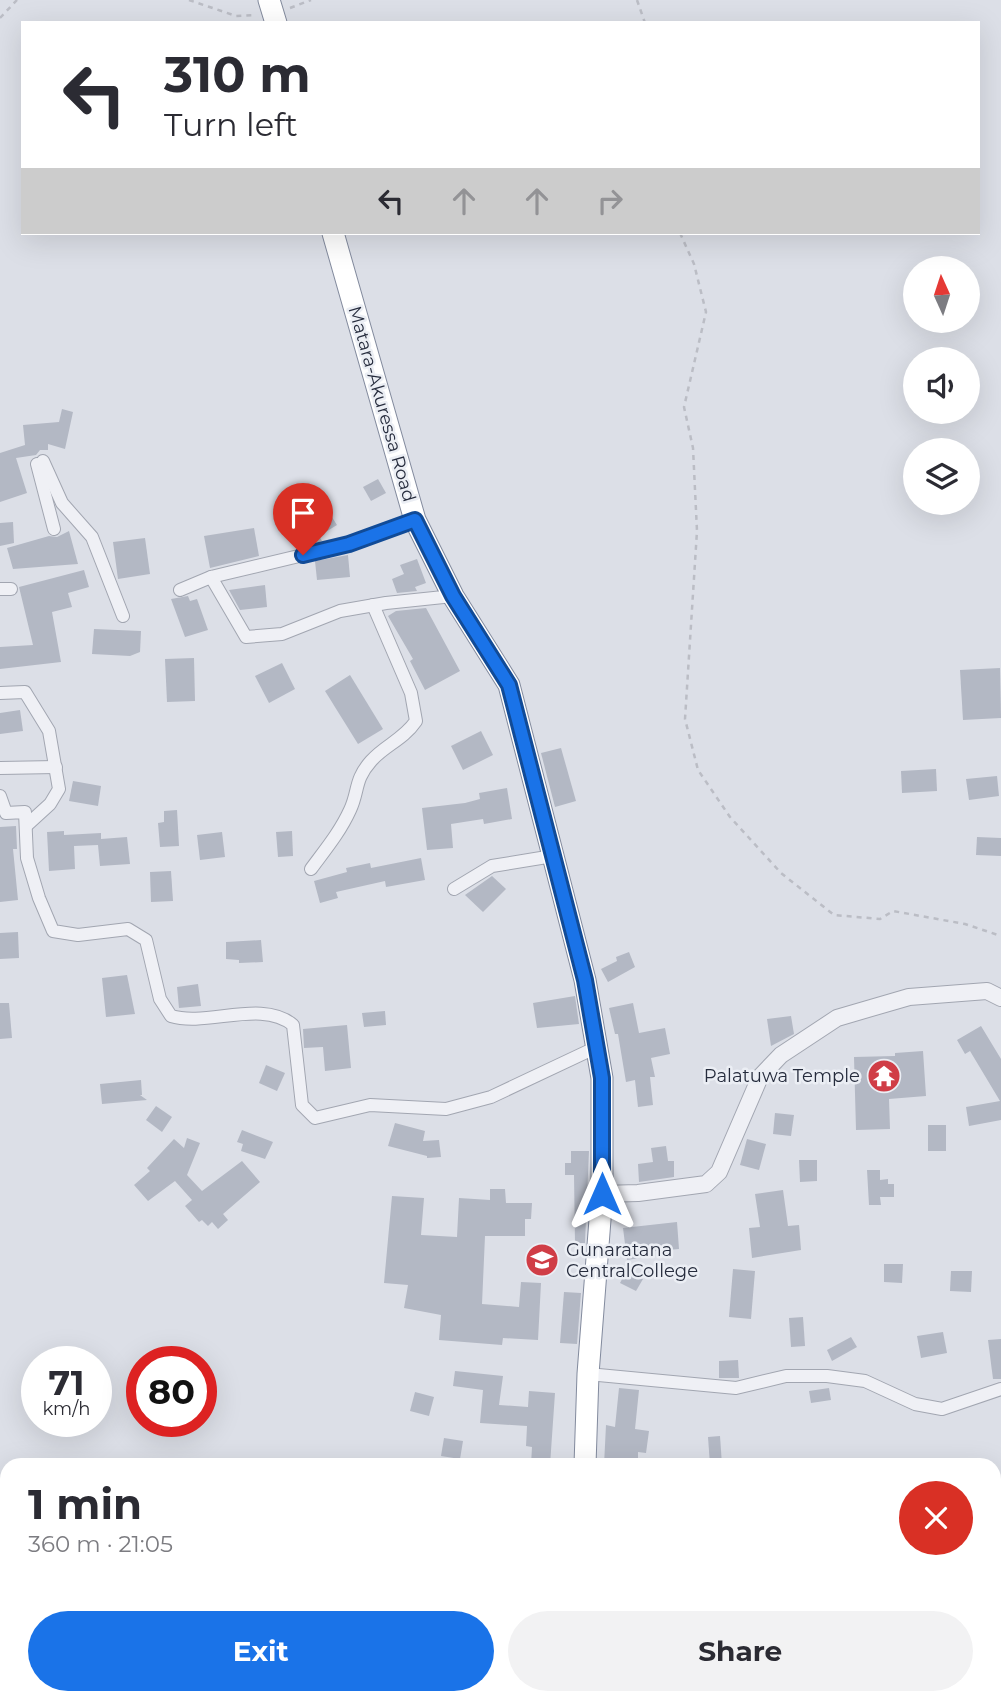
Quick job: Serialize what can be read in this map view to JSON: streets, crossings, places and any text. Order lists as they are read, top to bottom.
{
  "streets": {
    "highway": ["Matara-Akuressa Road"]
  },
  "places": {
    "temple": ["Palatuwa Temple"],
    "school or university": ["Gunaratana CentralCollege"]
  },
  "north": "top",
  "page": {
    "turn": ["310 m", "Turn left"],
    "speed": "71 km/h",
    "limit": "80",
    "heading": ["1 min", "360 m · 21:05"],
    "buttons": ["Exit", "Share"]
  }
}
